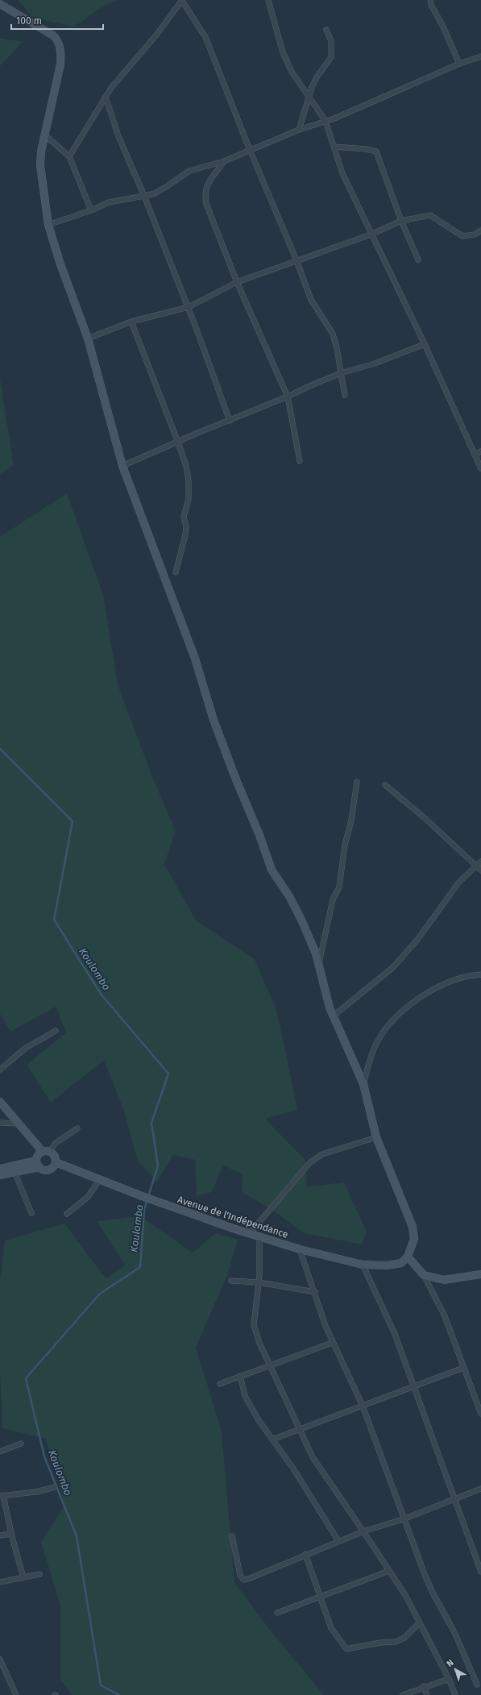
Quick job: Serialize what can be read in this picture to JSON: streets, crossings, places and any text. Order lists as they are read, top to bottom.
{
  "streets": {
    "street": ["Avenue de l'Indépendance"]
  },
  "water": ["Koulombo"],
  "scale_bar": "100 m",
  "north": "top left"
}
